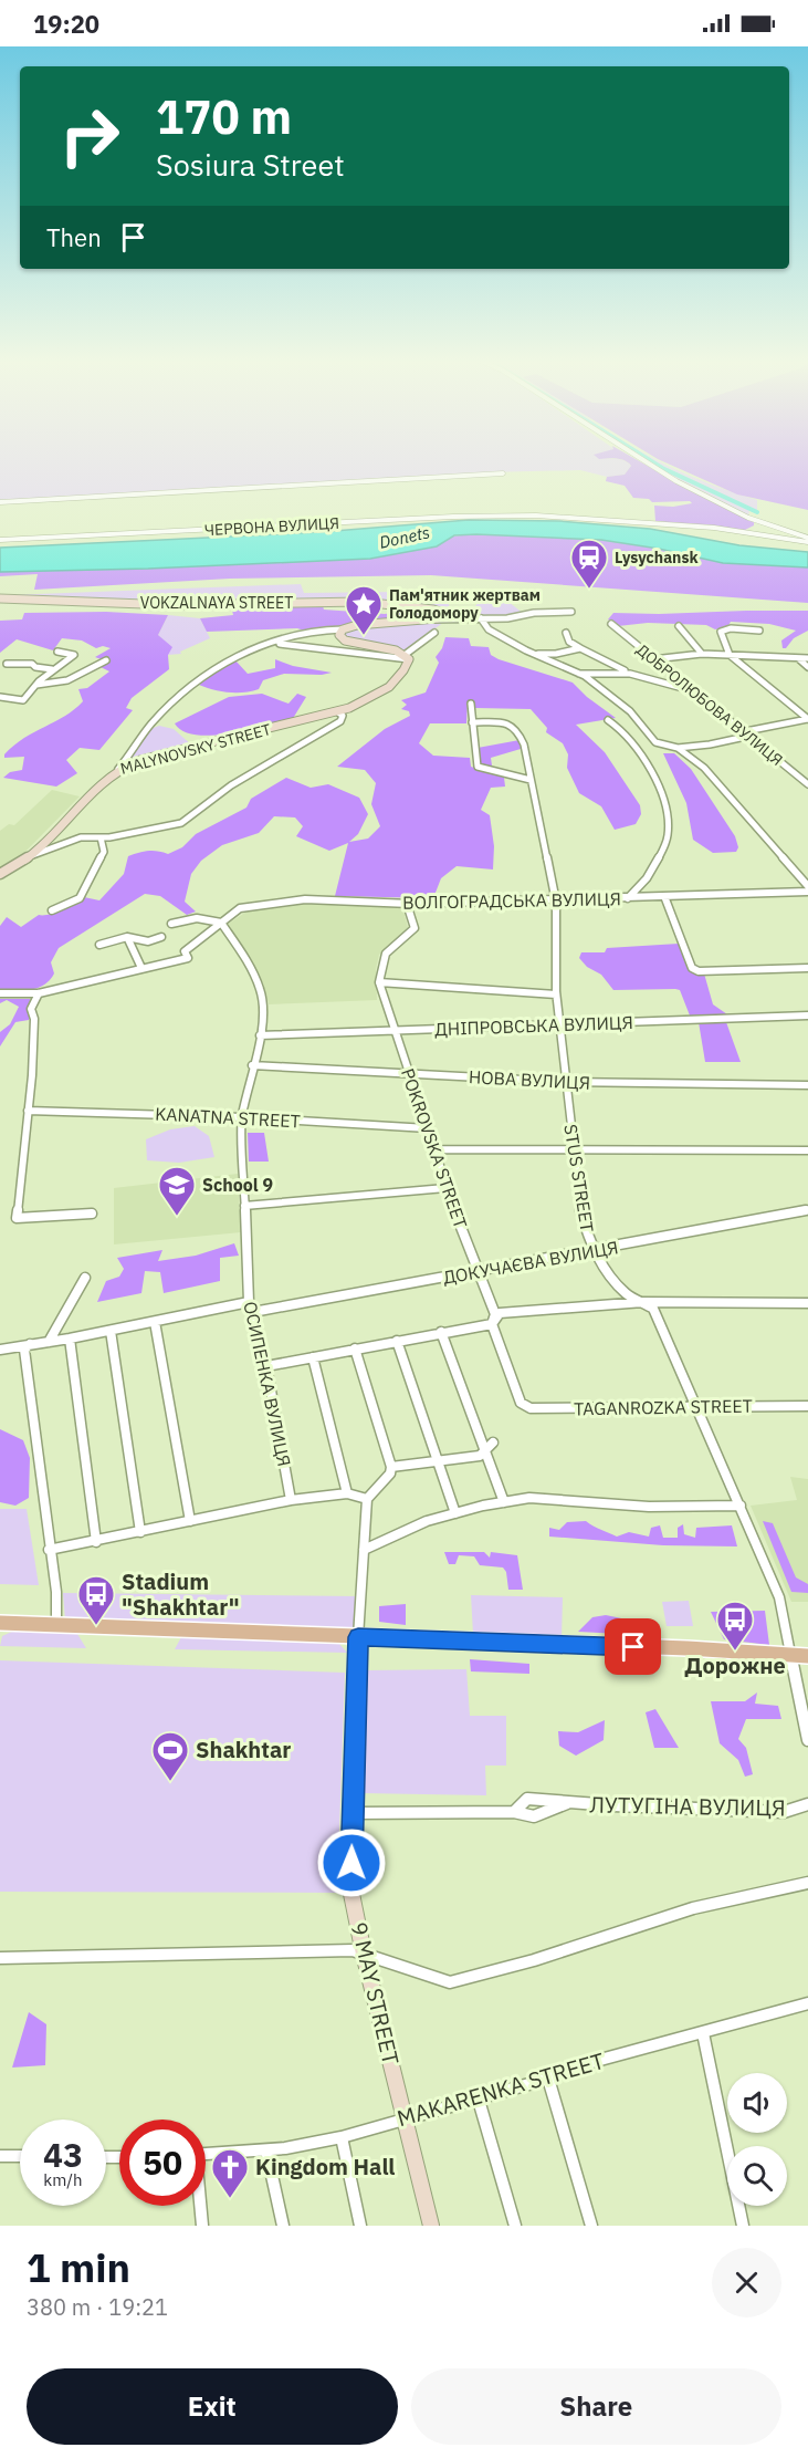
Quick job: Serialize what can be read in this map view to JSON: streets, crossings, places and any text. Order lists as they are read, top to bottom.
{
  "streets": {
    "main road": ["VOKZALNAYA STREET", "MALYNOVSKY STREET", "9 MAY STREET"],
    "street": [
      "ЧЕРВОНА ВУЛИЦЯ",
      "ДОБРОЛЮБОВА ВУЛИЦЯ",
      "ВОЛГОГРАДСЬКА ВУЛИЦЯ",
      "ДНІПРОВСЬКА ВУЛИЦЯ",
      "НОВА ВУЛИЦЯ",
      "KANATNA STREET",
      "POKROVSKA STREET",
      "STUS STREET",
      "ДОКУЧАЄВА ВУЛИЦЯ",
      "ОСИПЕНКА ВУЛИЦЯ",
      "TAGANROZKA STREET",
      "ЛУТУГІНА ВУЛИЦЯ",
      "MAKARENKA STREET"
    ]
  },
  "crossings": [
    ["ВОЛГОГРАДСЬКА ВУЛИЦЯ", "STUS STREET"],
    ["ВОЛГОГРАДСЬКА ВУЛИЦЯ", "ОСИПЕНКА ВУЛИЦЯ"],
    ["ДНІПРОВСЬКА ВУЛИЦЯ", "POKROVSKA STREET"],
    ["ДНІПРОВСЬКА ВУЛИЦЯ", "STUS STREET"],
    ["ДНІПРОВСЬКА ВУЛИЦЯ", "ОСИПЕНКА ВУЛИЦЯ"],
    ["НОВА ВУЛИЦЯ", "POKROVSKA STREET"],
    ["НОВА ВУЛИЦЯ", "STUS STREET"],
    ["НОВА ВУЛИЦЯ", "ОСИПЕНКА ВУЛИЦЯ"],
    ["KANATNA STREET", "POKROVSKA STREET"],
    ["KANATNA STREET", "ОСИПЕНКА ВУЛИЦЯ"],
    ["POKROVSKA STREET", "ДОКУЧАЄВА ВУЛИЦЯ"],
    ["POKROVSKA STREET", "TAGANROZKA STREET"],
    ["STUS STREET", "ДОКУЧАЄВА ВУЛИЦЯ"],
    ["STUS STREET", "TAGANROZKA STREET"],
    ["ДОКУЧАЄВА ВУЛИЦЯ", "ОСИПЕНКА ВУЛИЦЯ"],
    ["ЛУТУГІНА ВУЛИЦЯ", "9 MAY STREET"],
    ["9 MAY STREET", "MAKARENKA STREET"]
  ],
  "water": ["Donets"],
  "places": {
    "station": ["Lysychansk"],
    "place": ["Пам'ятник жертвам Голодомору"],
    "school or university": ["School 9"],
    "bus stop": ["Stadium \"Shakhtar\"", "Дорожне"],
    "sports": ["Shakhtar"],
    "church": ["Kingdom Hall"]
  },
  "page": {
    "status": "19:20",
    "turn": ["170 m", "Sosiura Street"],
    "then": "Then",
    "speed": "43 km/h",
    "limit": "50",
    "heading": ["1 min", "380 m · 19:21"],
    "buttons": ["Exit", "Share"]
  }
}
